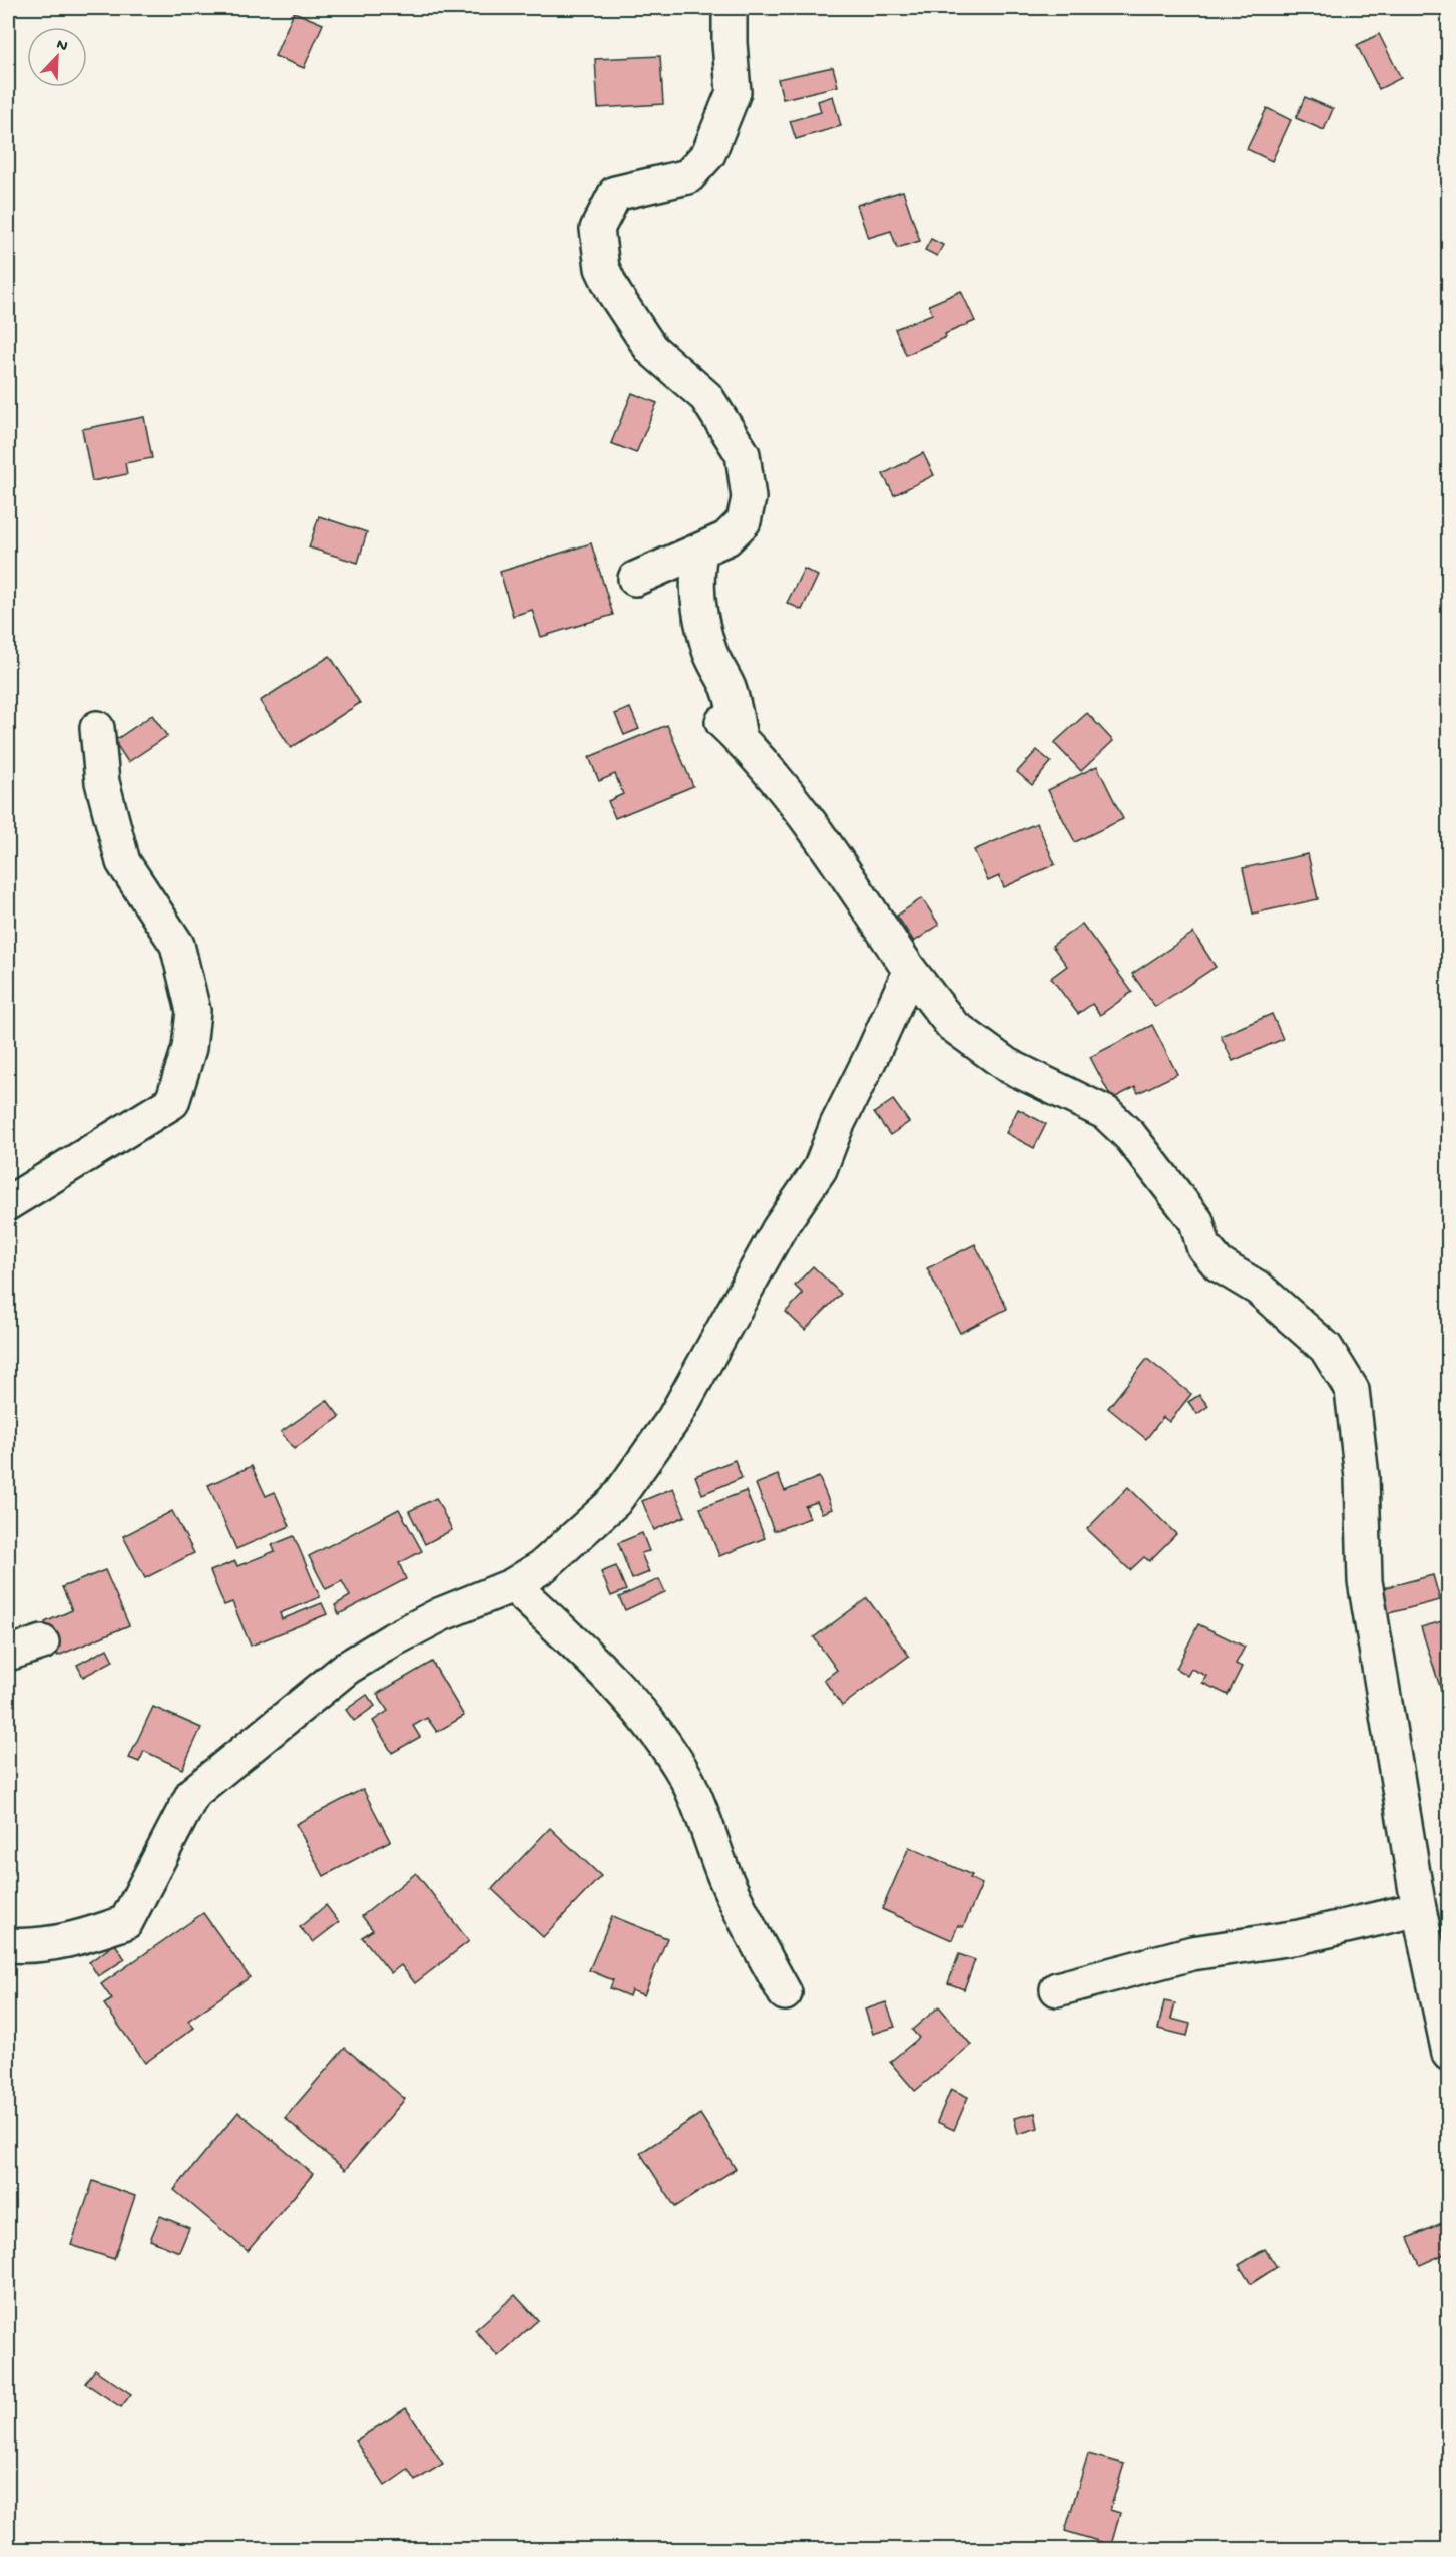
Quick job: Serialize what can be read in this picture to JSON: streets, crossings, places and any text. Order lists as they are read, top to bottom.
{
  "north": "top right"
}
